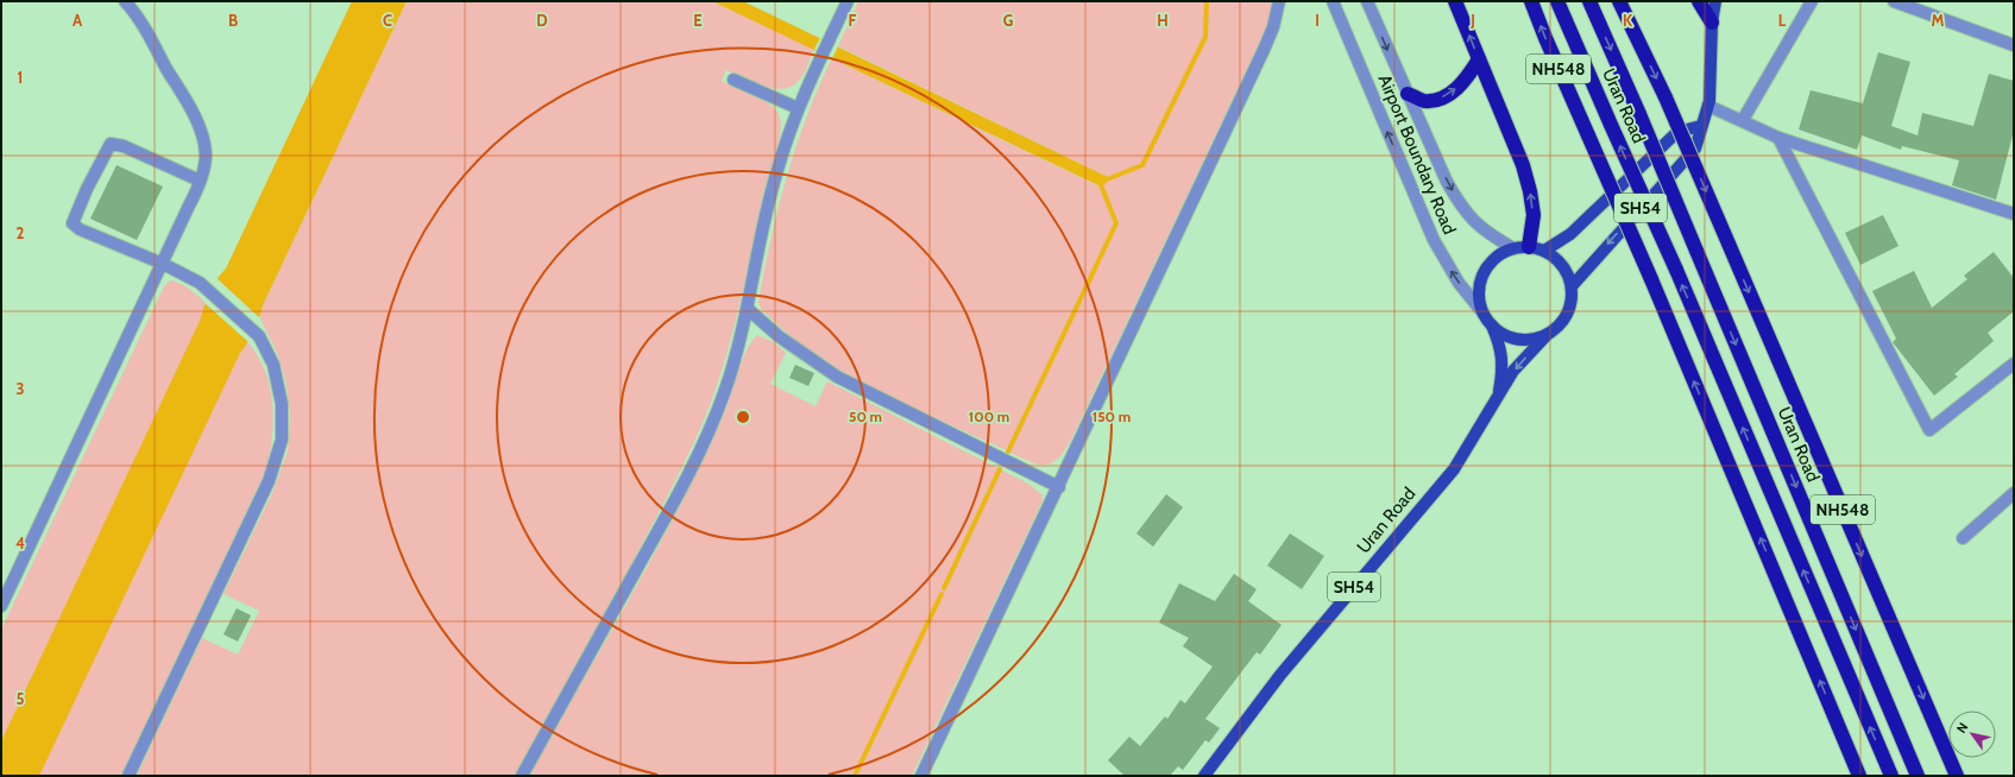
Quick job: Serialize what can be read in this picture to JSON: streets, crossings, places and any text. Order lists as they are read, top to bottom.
{
  "streets": {
    "highway": ["NH548", "Uran Road"],
    "main road": ["SH54"],
    "street": ["Airport Boundary Road"]
  },
  "crossings": [
    ["Uran Road", "Airport Boundary Road"],
    ["Uran Road", "SH54"],
    ["Airport Boundary Road", "SH54"]
  ],
  "north": "top left",
  "grid": {
    "columns": [
      "A",
      "B",
      "C",
      "D",
      "E",
      "F",
      "G",
      "H",
      "I",
      "J",
      "K",
      "L",
      "M"
    ],
    "rows": [
      "1",
      "2",
      "3",
      "4",
      "5"
    ]
  },
  "rings": ["50 m", "100 m", "150 m"]
}
